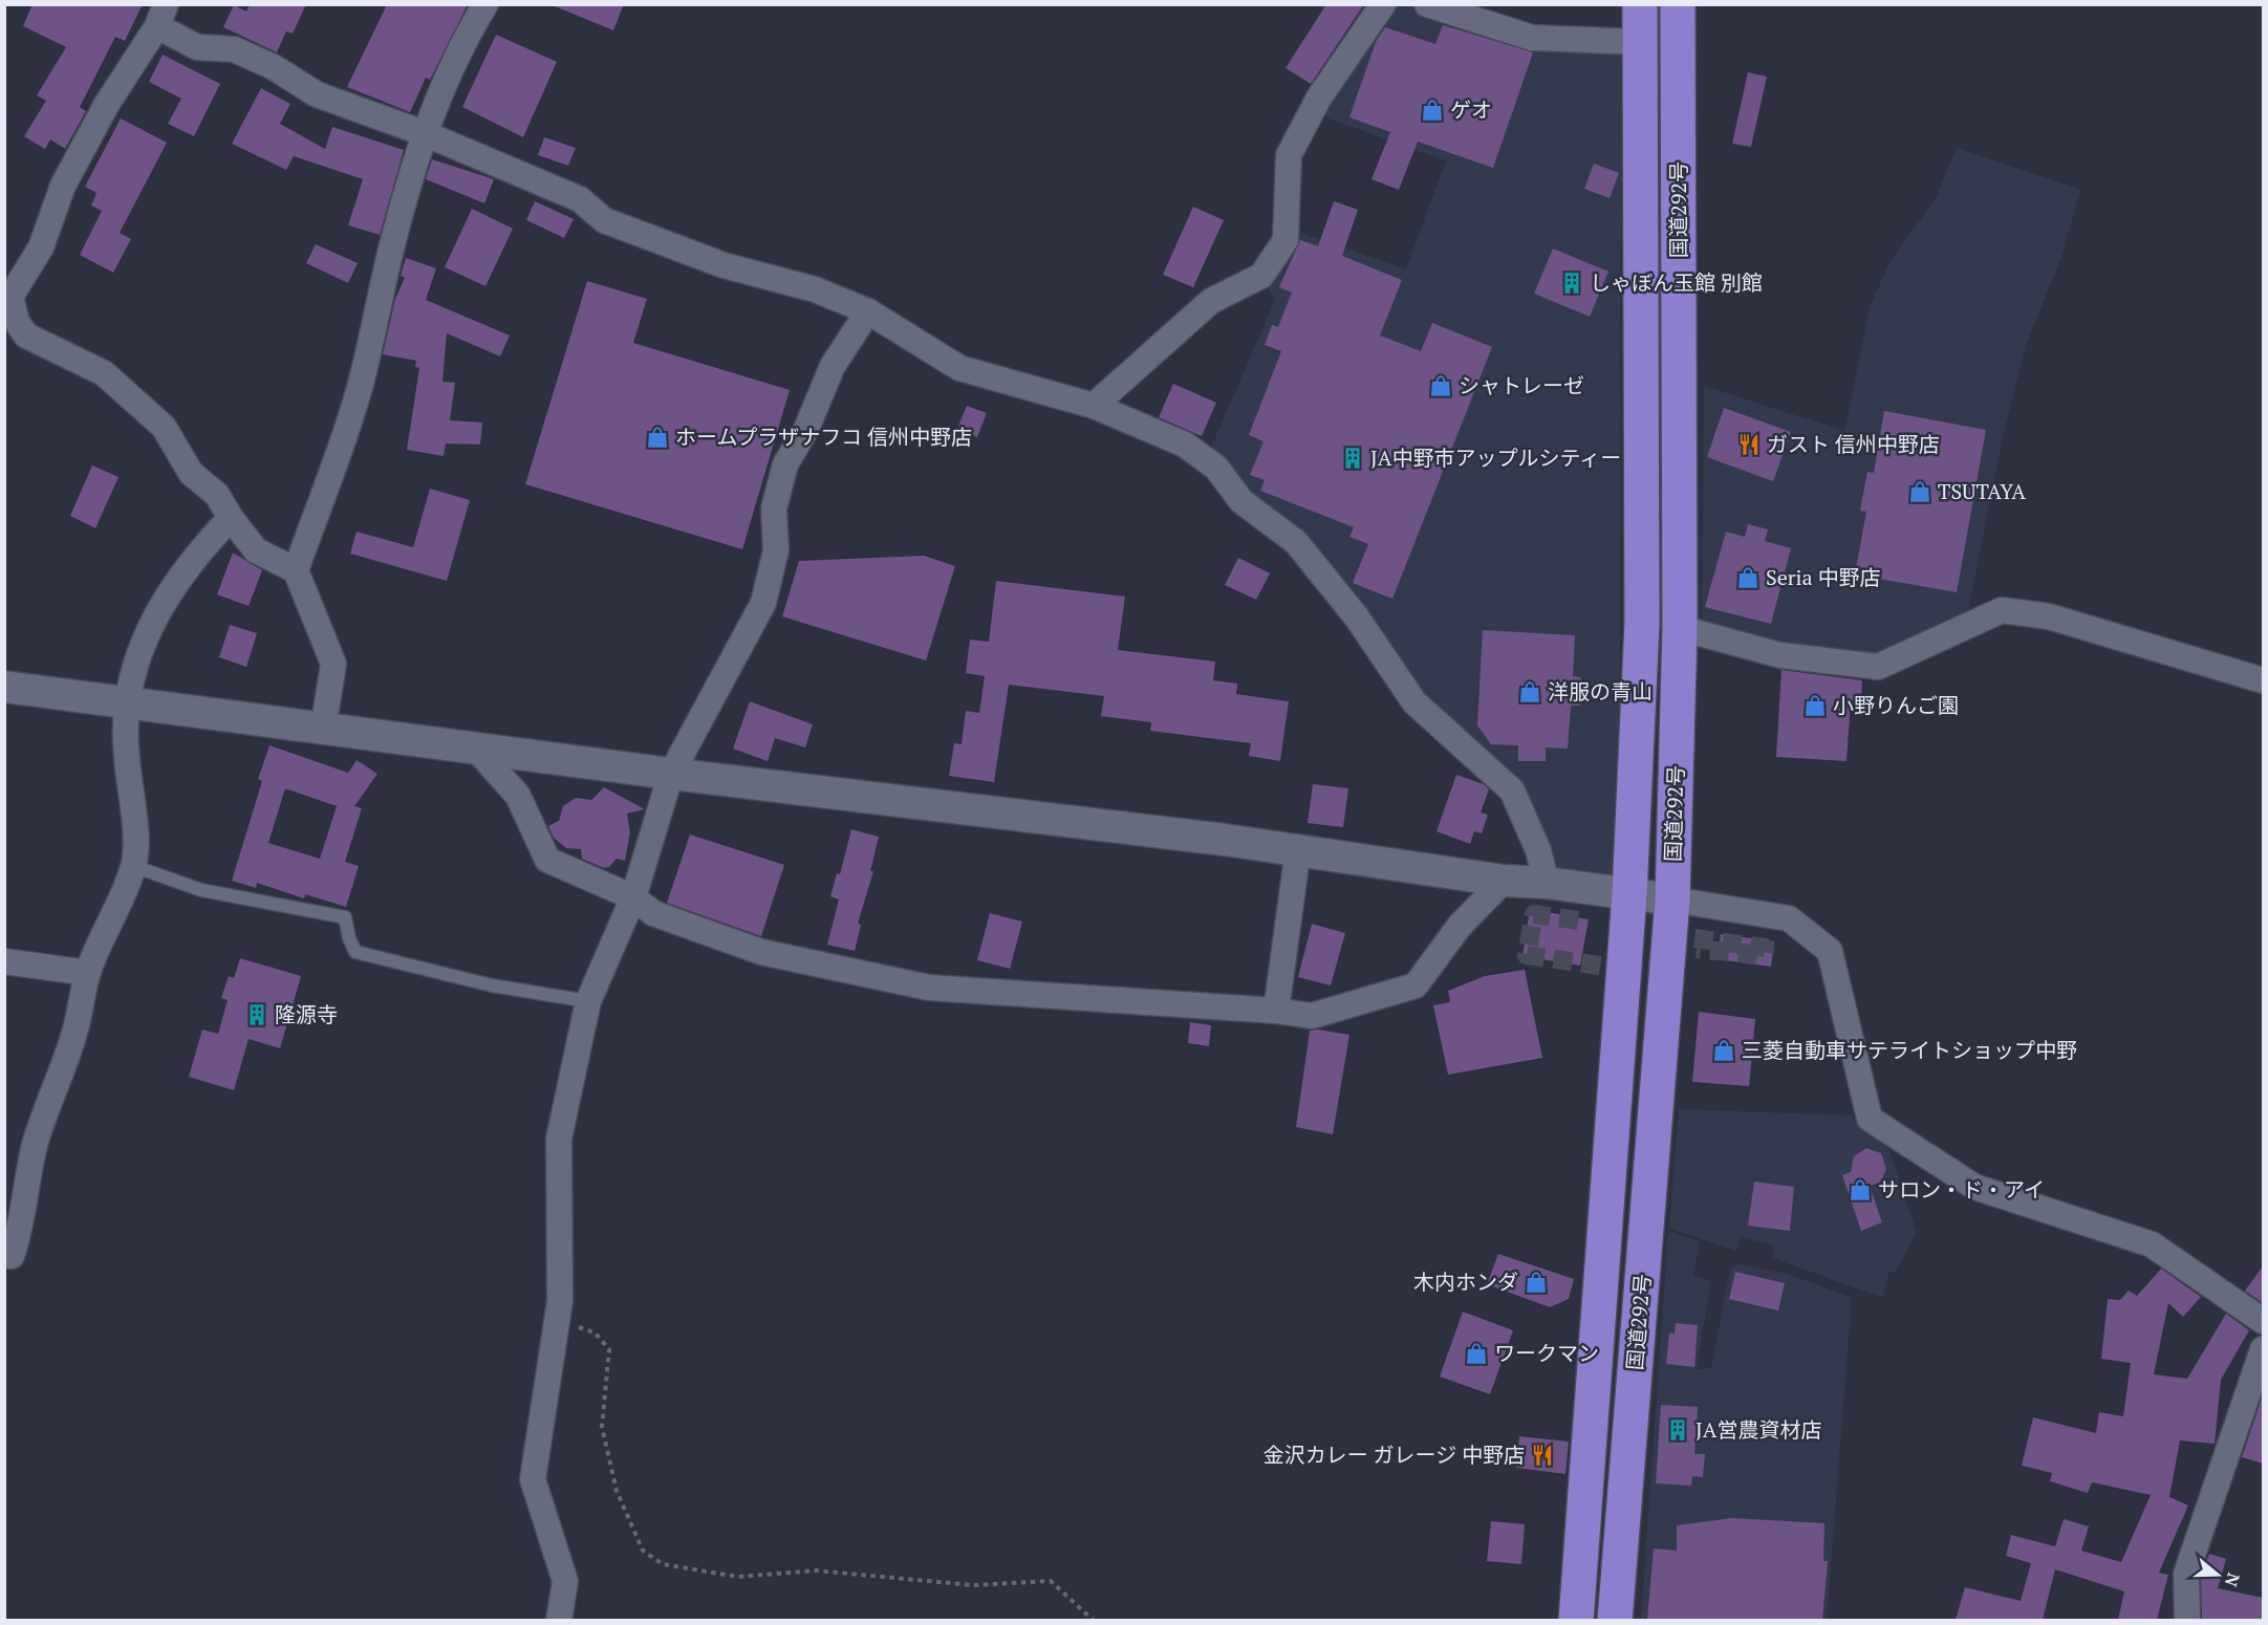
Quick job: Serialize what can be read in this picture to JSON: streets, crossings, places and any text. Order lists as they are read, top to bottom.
{
  "streets": {
    "highway": ["国道292号"]
  },
  "places": {
    "shop": [
      "ゲオ",
      "シャトレーゼ",
      "ホームプラザナフコ 信州中野店",
      "TSUTAYA",
      "Seria 中野店",
      "洋服の青山",
      "小野りんご園",
      "三菱自動車サテライトショップ中野",
      "サロン・ド・アイ",
      "木内ホンダ",
      "ワークマン"
    ],
    "building": [
      "しゃぼん玉館 別館",
      "JA中野市アップルシティー",
      "隆源寺",
      "JA営農資材店"
    ],
    "restaurant": ["ガスト 信州中野店", "金沢カレー ガレージ 中野店"]
  },
  "north": "right"
}
